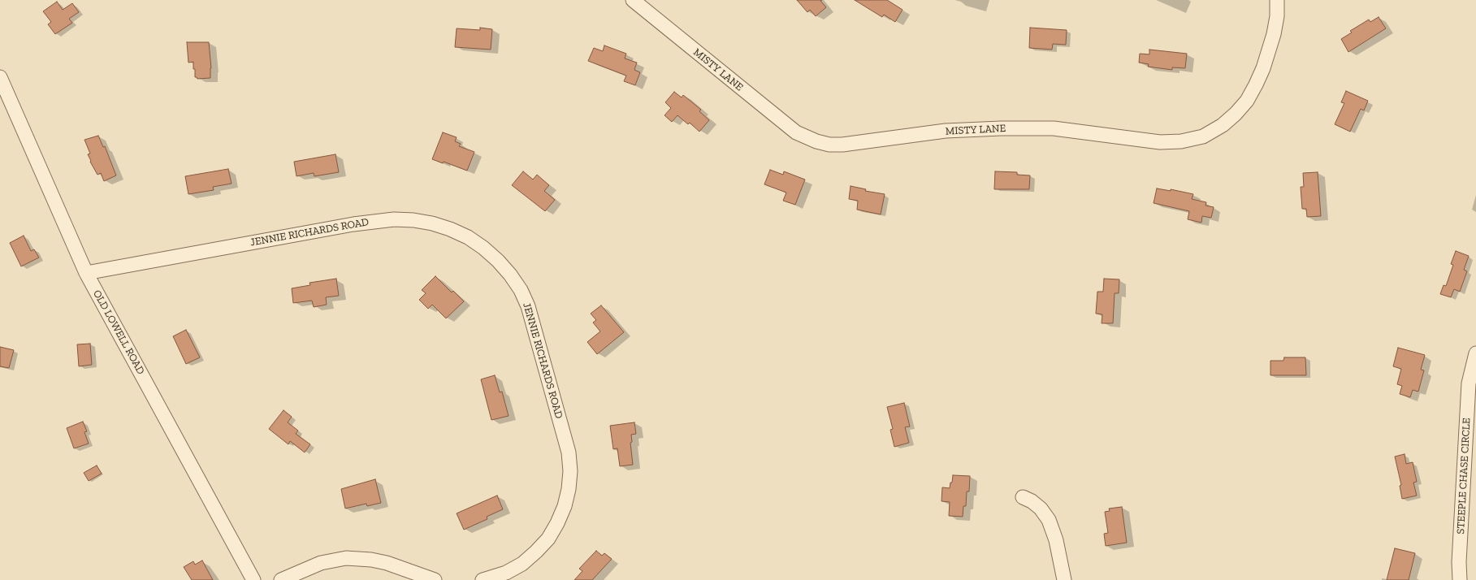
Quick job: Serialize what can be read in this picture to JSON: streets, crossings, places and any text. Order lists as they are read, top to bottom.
{
  "streets": {
    "street": [
      "MISTY LANE",
      "JENNIE RICHARDS ROAD",
      "OLD LOWELL ROAD",
      "STEEPLE CHASE CIRCLE"
    ]
  },
  "crossings": [
    ["JENNIE RICHARDS ROAD", "OLD LOWELL ROAD"]
  ]
}
